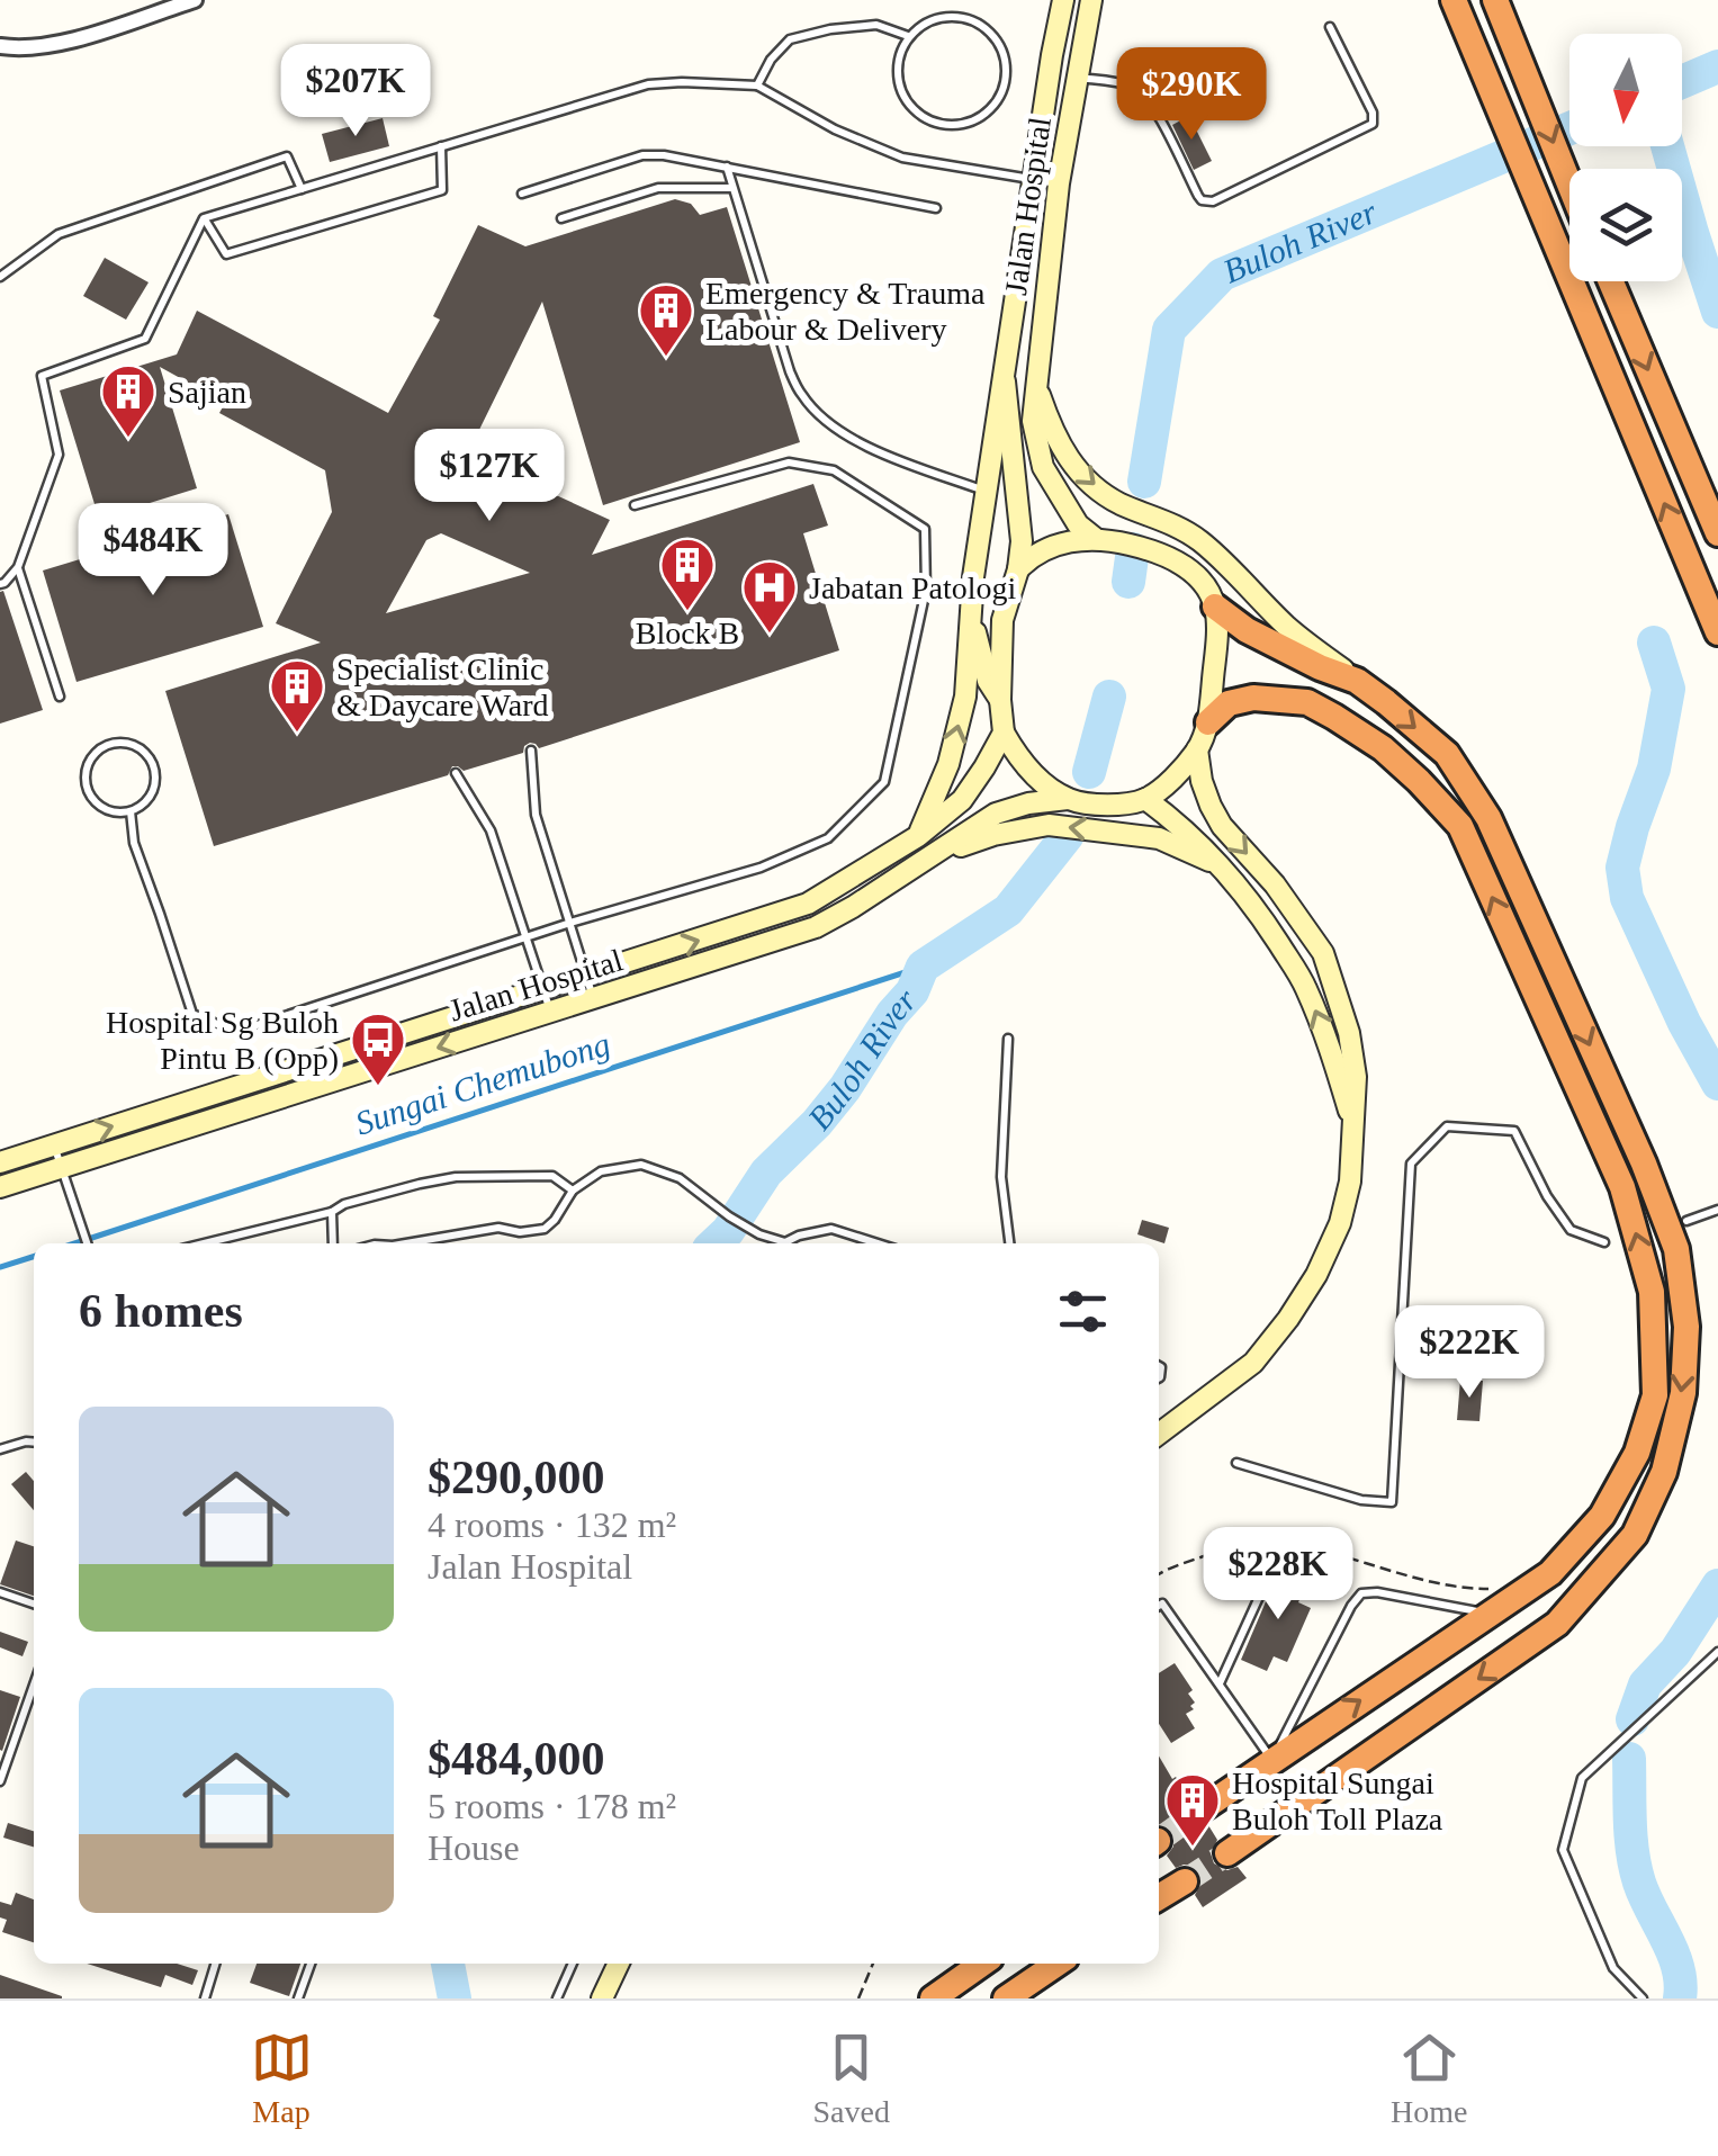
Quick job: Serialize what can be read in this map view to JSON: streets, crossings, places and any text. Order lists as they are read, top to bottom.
{
  "streets": {
    "main road": ["Jalan Hospital"]
  },
  "water": ["Buloh River", "Sungai Chemubong"],
  "places": {
    "building": [
      "Emergency & Trauma Labour & Delivery",
      "Sajian",
      "Block B",
      "Specialist Clinic & Daycare Ward",
      "Hospital Sungai Buloh Toll Plaza"
    ],
    "hospital": ["Jabatan Patologi"],
    "bus stop": ["Hospital Sg Buloh Pintu B (Opp)"]
  },
  "north": "bottom",
  "page": {
    "price": [
      "$207K",
      "$290K",
      "$127K",
      "$484K",
      "$222K",
      "$228K"
    ],
    "heading": "6 homes",
    "list": [
      {
        "name": "$290,000",
        "note": "4 rooms · 132 m² · Jalan Hospital"
      },
      {
        "name": "$484,000",
        "note": "5 rooms · 178 m² · House"
      }
    ],
    "tabs": ["Map", "Saved", "Home"]
  }
}
